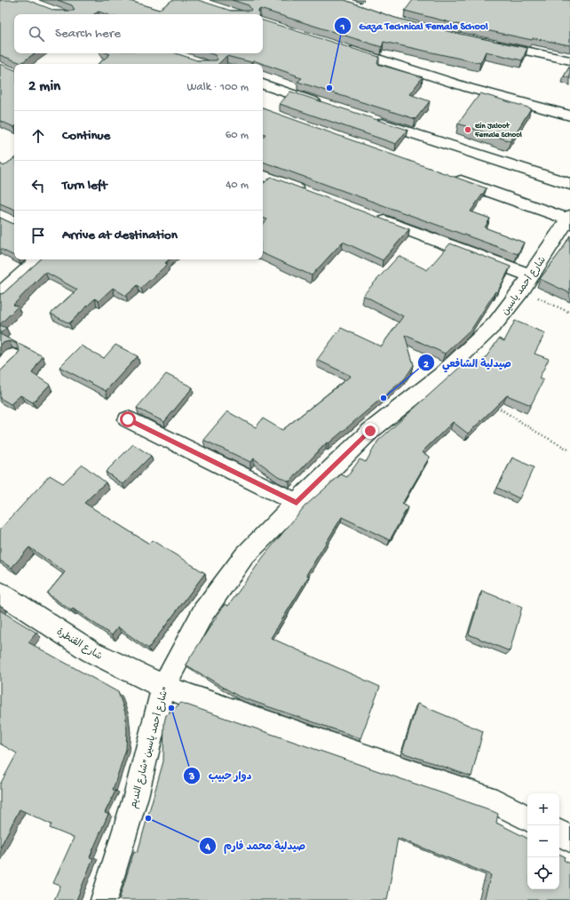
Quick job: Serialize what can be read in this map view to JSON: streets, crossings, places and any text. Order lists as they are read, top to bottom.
{
  "streets": {
    "street": ["شارع أحمد ياسين", "شارع القنطرة", "شارع أحمد ياسين \"شارع النديم\""]
  },
  "crossings": [
    ["شارع أحمد ياسين", "شارع أحمد ياسين \"شارع النديم\""],
    ["شارع القنطرة", "شارع أحمد ياسين \"شارع النديم\""]
  ],
  "places": [
    "Gaza Technical Female School",
    "Ein Jaloot Female School",
    "صيدلية الشافعي",
    "دوار حبيب",
    "صيدلية محمد فارم"
  ],
  "page": {
    "search": "Search here",
    "heading": ["2 min", "Walk · 100 m"],
    "list": [
      ["Continue", "60 m"],
      ["Turn left", "40 m"],
      "Arrive at destination"
    ],
    "map_buttons": ["+", "−"]
  }
}
